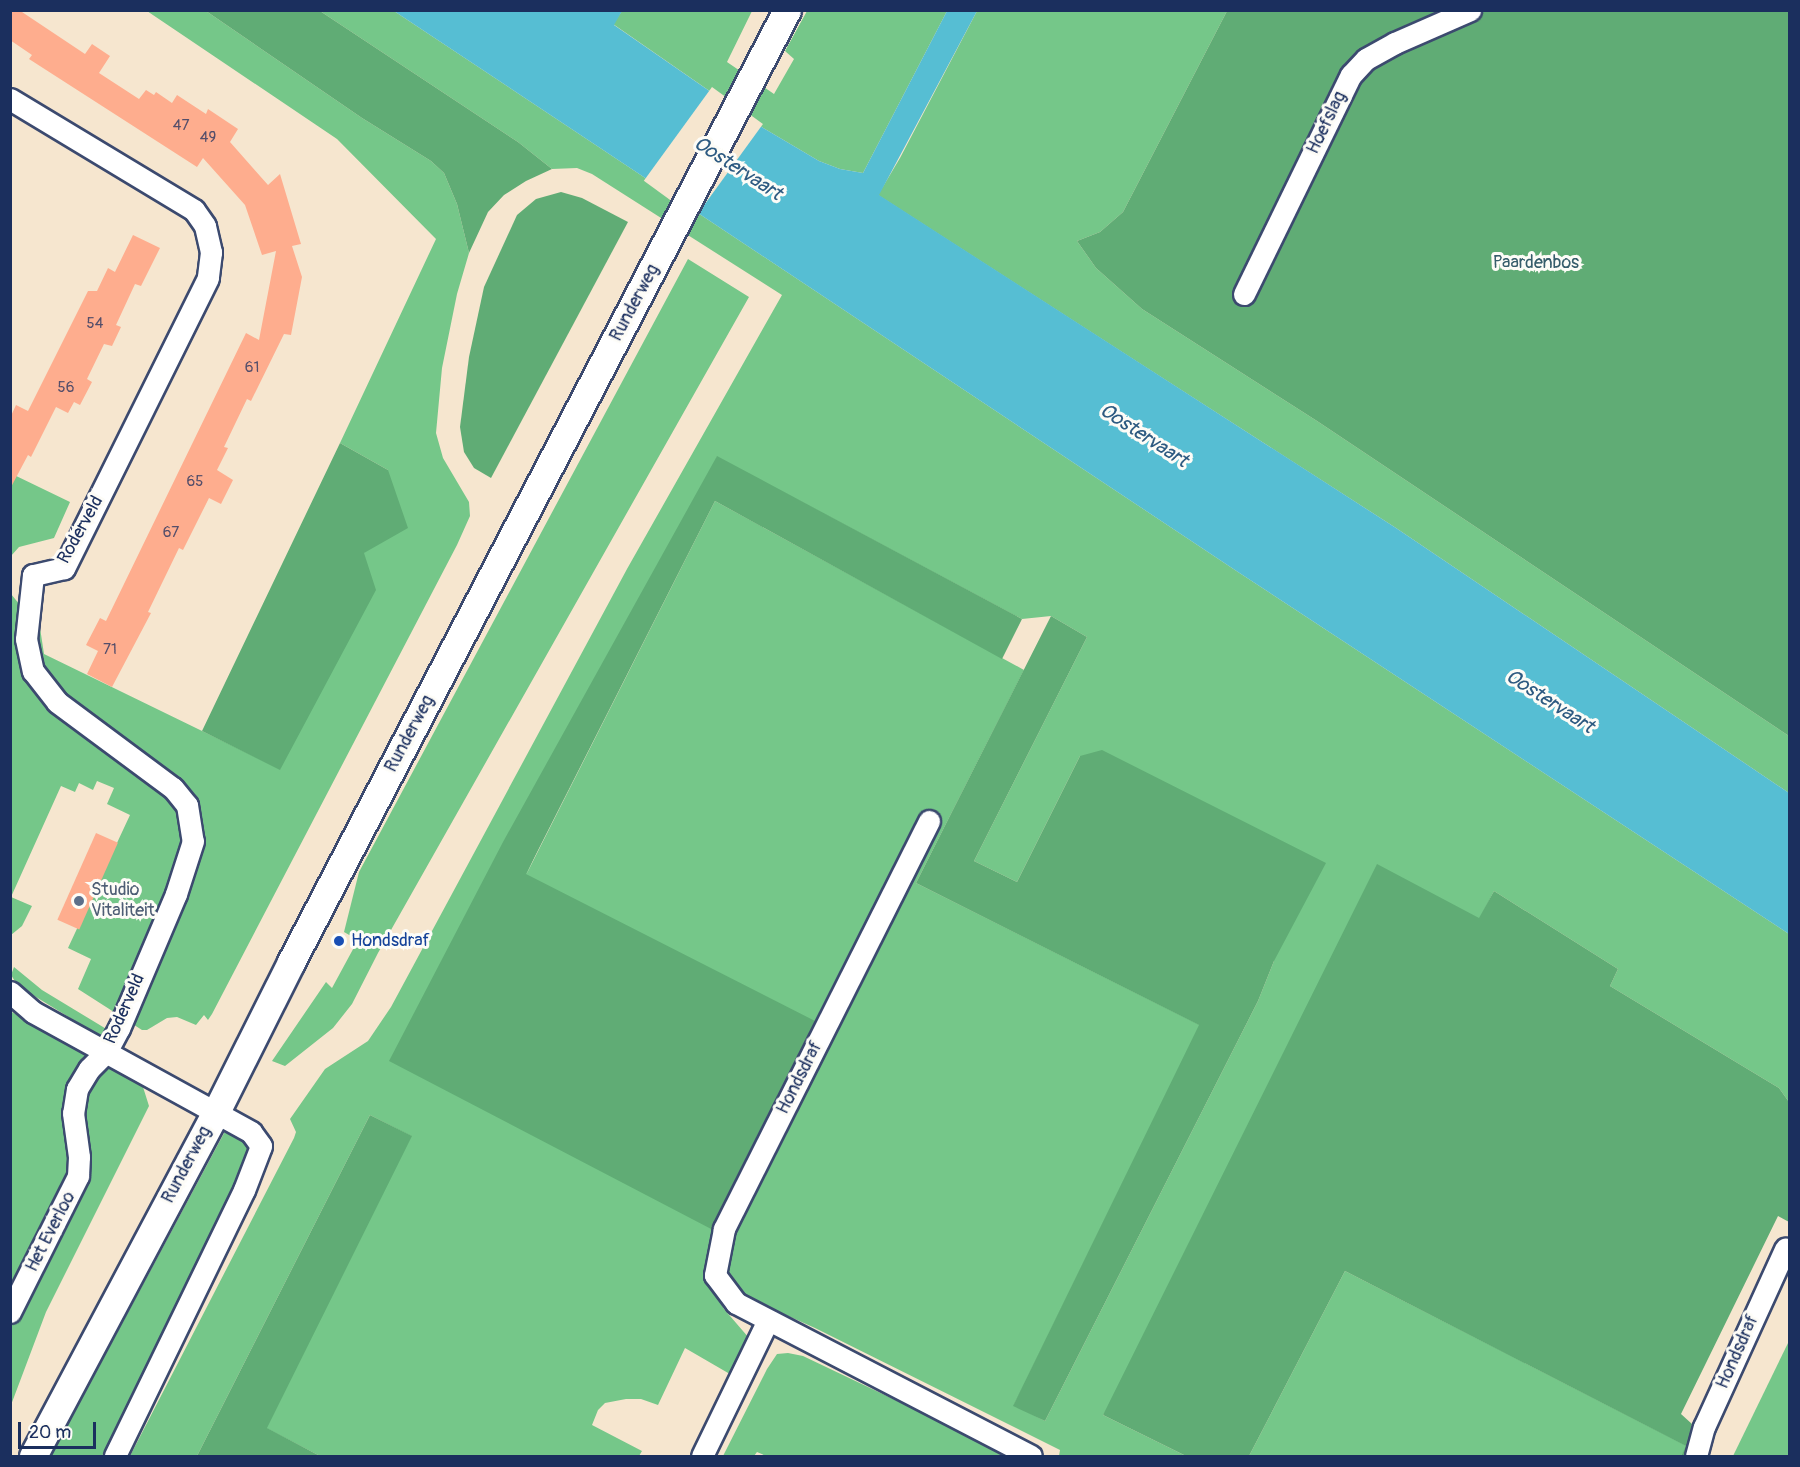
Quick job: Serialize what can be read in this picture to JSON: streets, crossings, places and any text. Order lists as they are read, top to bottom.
{
  "streets": {
    "street": [
      "Hoefslag",
      "Runderweg",
      "Roderveld",
      "Hondsdraf",
      "Het Everloo"
    ]
  },
  "crossings": [
    ["Roderveld", "Het Everloo"]
  ],
  "water": ["Oostervaart"],
  "parks": ["Paardenbos"],
  "places": ["Studio Vitaliteit", "Hondsdraf"],
  "house_numbers": [
    "47",
    "49",
    "54",
    "61",
    "56",
    "65",
    "67",
    "71"
  ],
  "scale_bar": "20 m"
}
